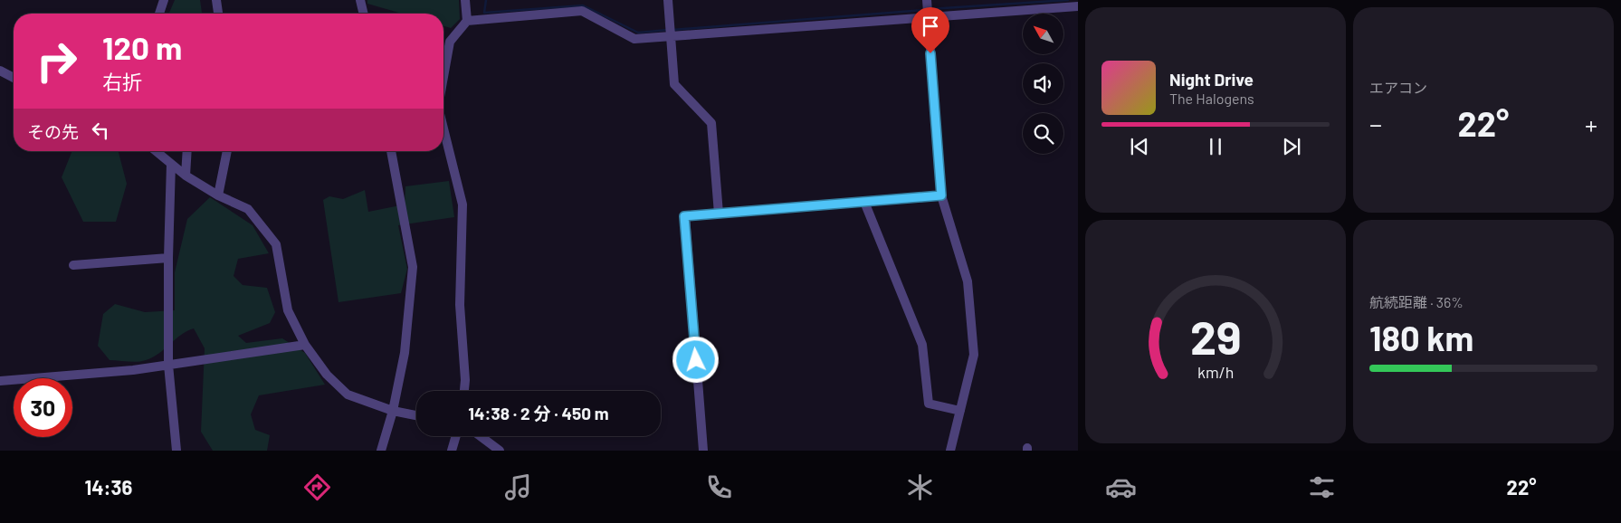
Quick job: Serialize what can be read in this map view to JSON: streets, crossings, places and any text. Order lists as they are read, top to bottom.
{
  "north": "top left",
  "page": {
    "tile": [
      "エアコン",
      ["航続距離 · 36%", "180 km"]
    ],
    "turn": ["120 m", "右折"],
    "song": ["Night Drive", "The Halogens"],
    "heat": ["−", "22°", "+"],
    "then": "その先",
    "limit": "30",
    "trip": "14:38 · 2 分 · 450 m",
    "tabs": ["14:36", "22°"],
    "gauge": ["29", "km/h"]
  }
}
